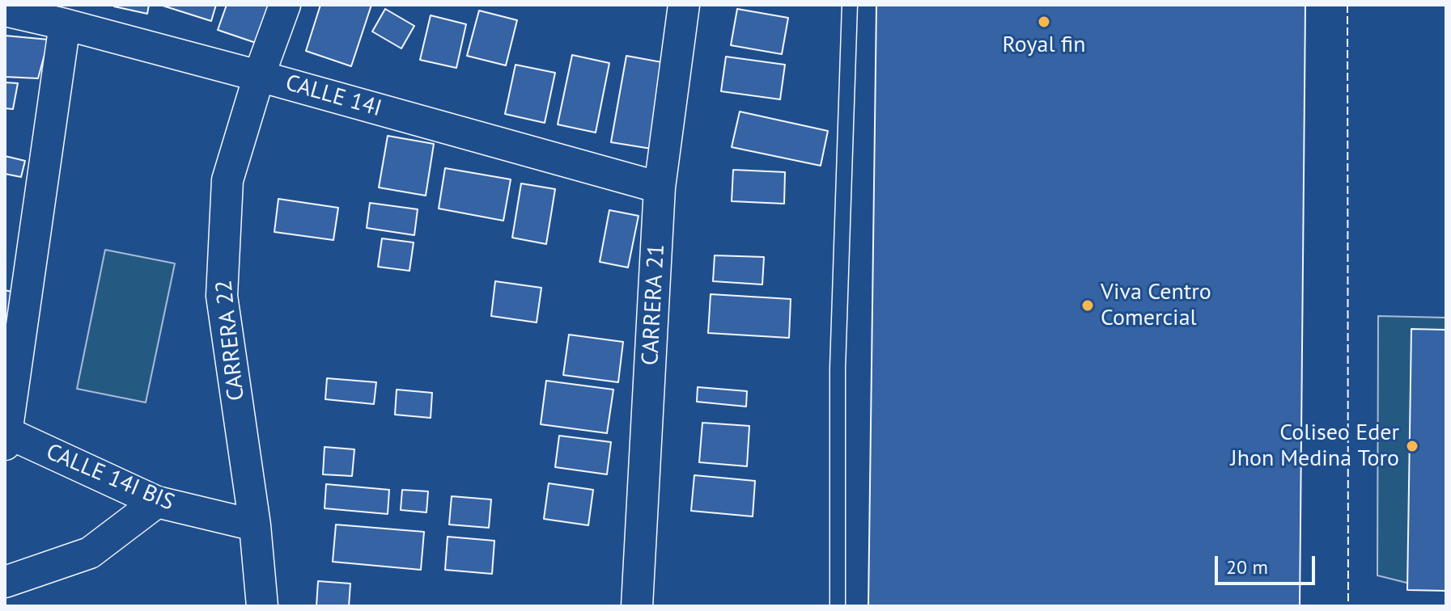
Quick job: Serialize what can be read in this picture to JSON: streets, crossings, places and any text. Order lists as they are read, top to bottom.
{
  "streets": {
    "street": [
      "CALLE 14I",
      "CARRERA 21",
      "CARRERA 22",
      "CALLE 14I BIS"
    ]
  },
  "crossings": [
    ["CALLE 14I", "CARRERA 21"],
    ["CALLE 14I", "CARRERA 22"],
    ["CARRERA 22", "CALLE 14I BIS"]
  ],
  "places": ["Royal fin", "Viva Centro Comercial", "Coliseo Eder Jhon Medina Toro"],
  "scale_bar": "20 m"
}
